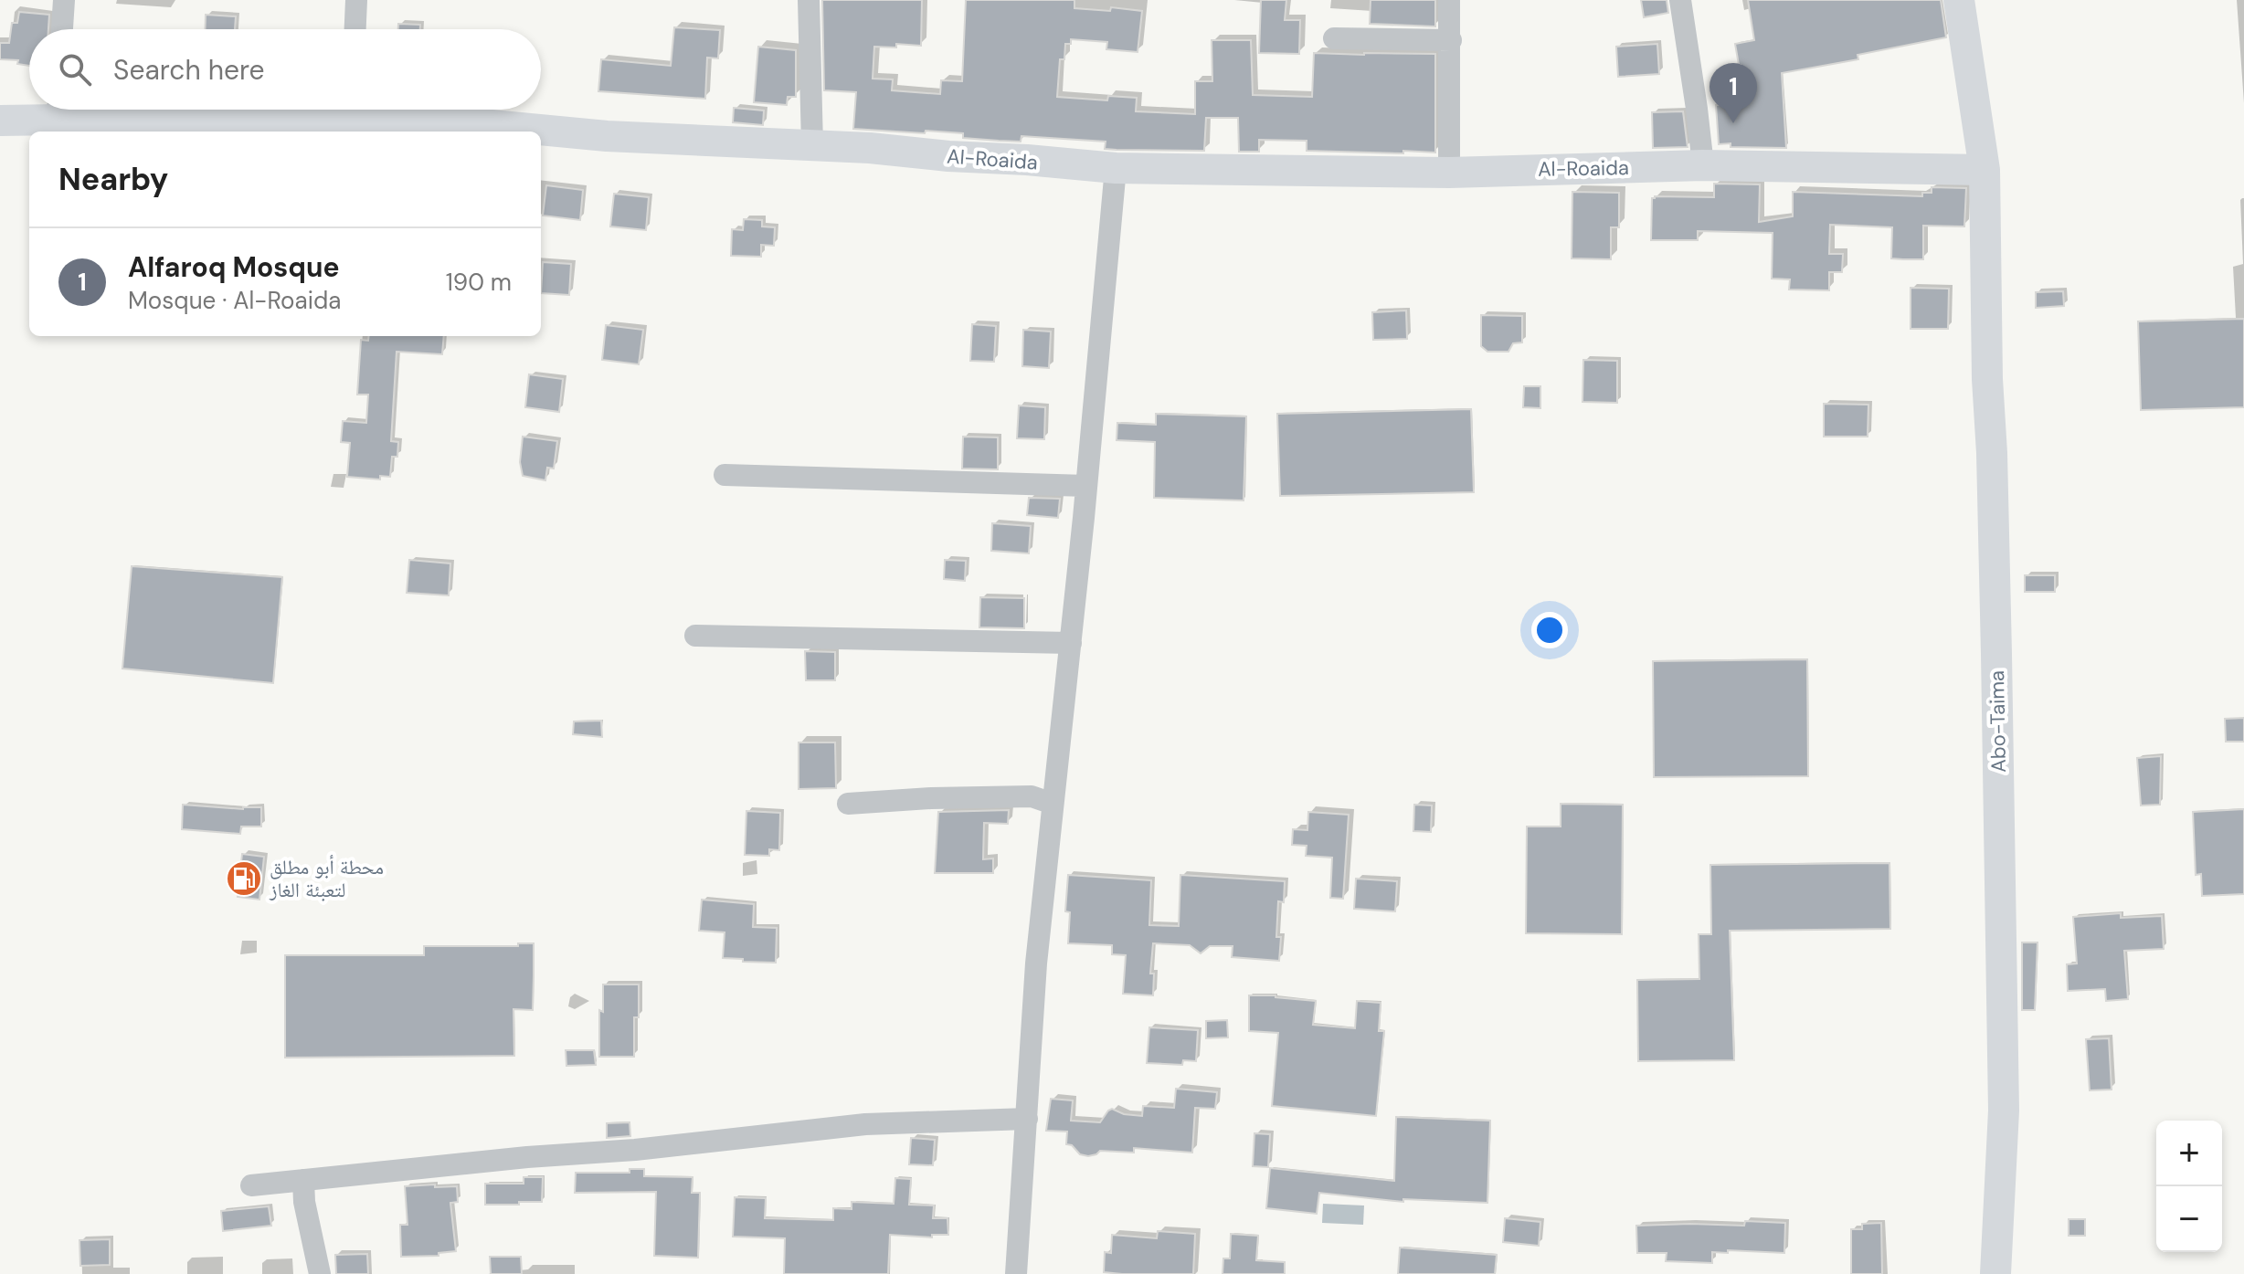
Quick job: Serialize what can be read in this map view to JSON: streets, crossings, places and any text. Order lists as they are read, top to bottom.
{
  "streets": {
    "street": ["Al-Roaida", "Abo-Taima"]
  },
  "crossings": [
    ["Al-Roaida", "Abo-Taima"]
  ],
  "places": {
    "fuel station": ["محطة أبو مطلق لتعبئة الغاز"]
  },
  "page": {
    "search": "Search here",
    "pins": "1",
    "heading": "Nearby",
    "list": [
      {
        "mark": "1",
        "name": "Alfaroq Mosque",
        "note": "Mosque · Al-Roaida",
        "value": "190 m"
      }
    ],
    "map_buttons": ["+", "−"]
  }
}
